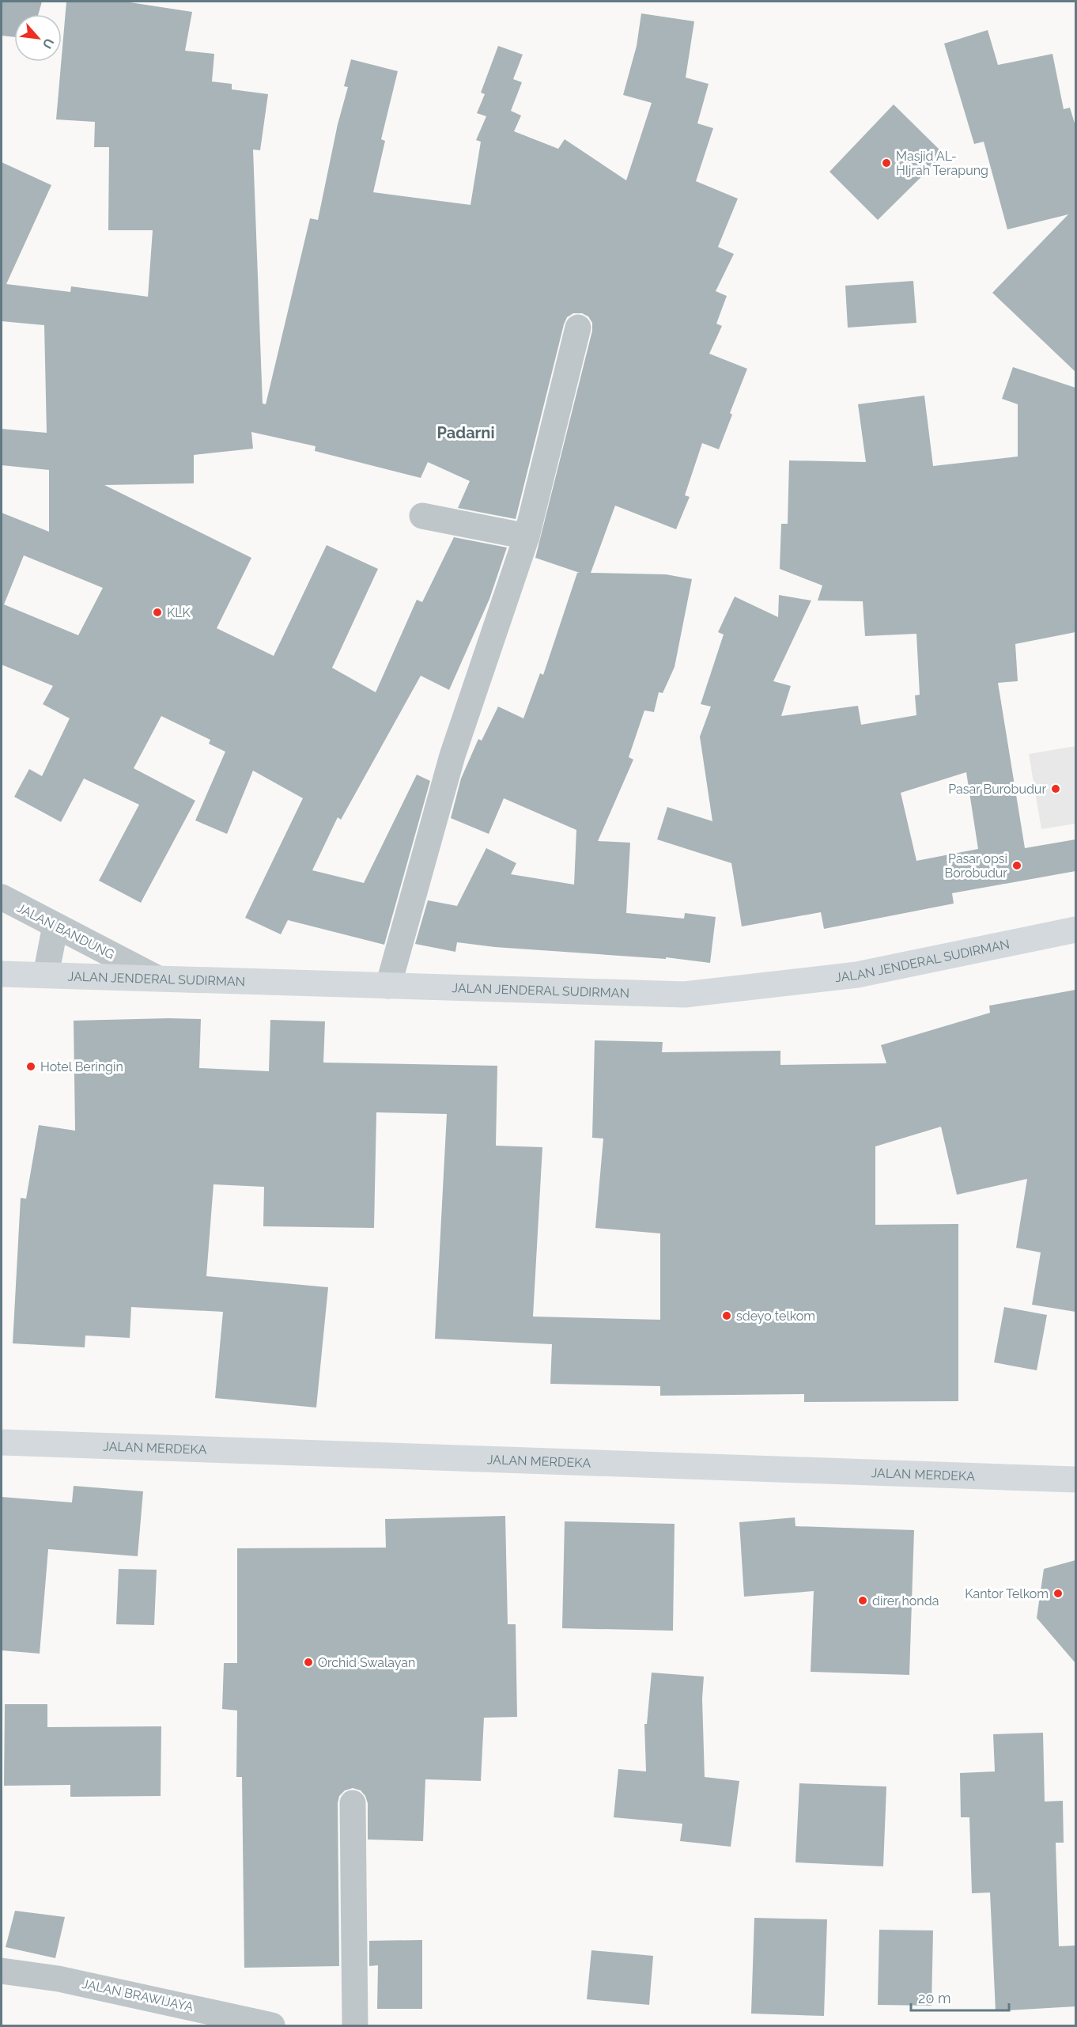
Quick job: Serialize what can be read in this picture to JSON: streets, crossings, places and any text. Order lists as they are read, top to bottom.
{
  "streets": {
    "highway": ["JALAN JENDERAL SUDIRMAN", "JALAN MERDEKA"],
    "street": ["JALAN BANDUNG", "JALAN BRAWIJAYA"]
  },
  "crossings": [
    ["JALAN BANDUNG", "JALAN JENDERAL SUDIRMAN"]
  ],
  "districts": ["Padarni"],
  "places": [
    "Masjid AL- HIjrah Terapung",
    "KLK",
    "Pasar Burobudur",
    "Pasar opsi Borobudur",
    "Hotel Beringin",
    "sdeyo telkom",
    "Kantor Telkom",
    "direr honda",
    "Orchid Swalayan"
  ],
  "scale_bar": "20 m",
  "north": "bottom right"
}
